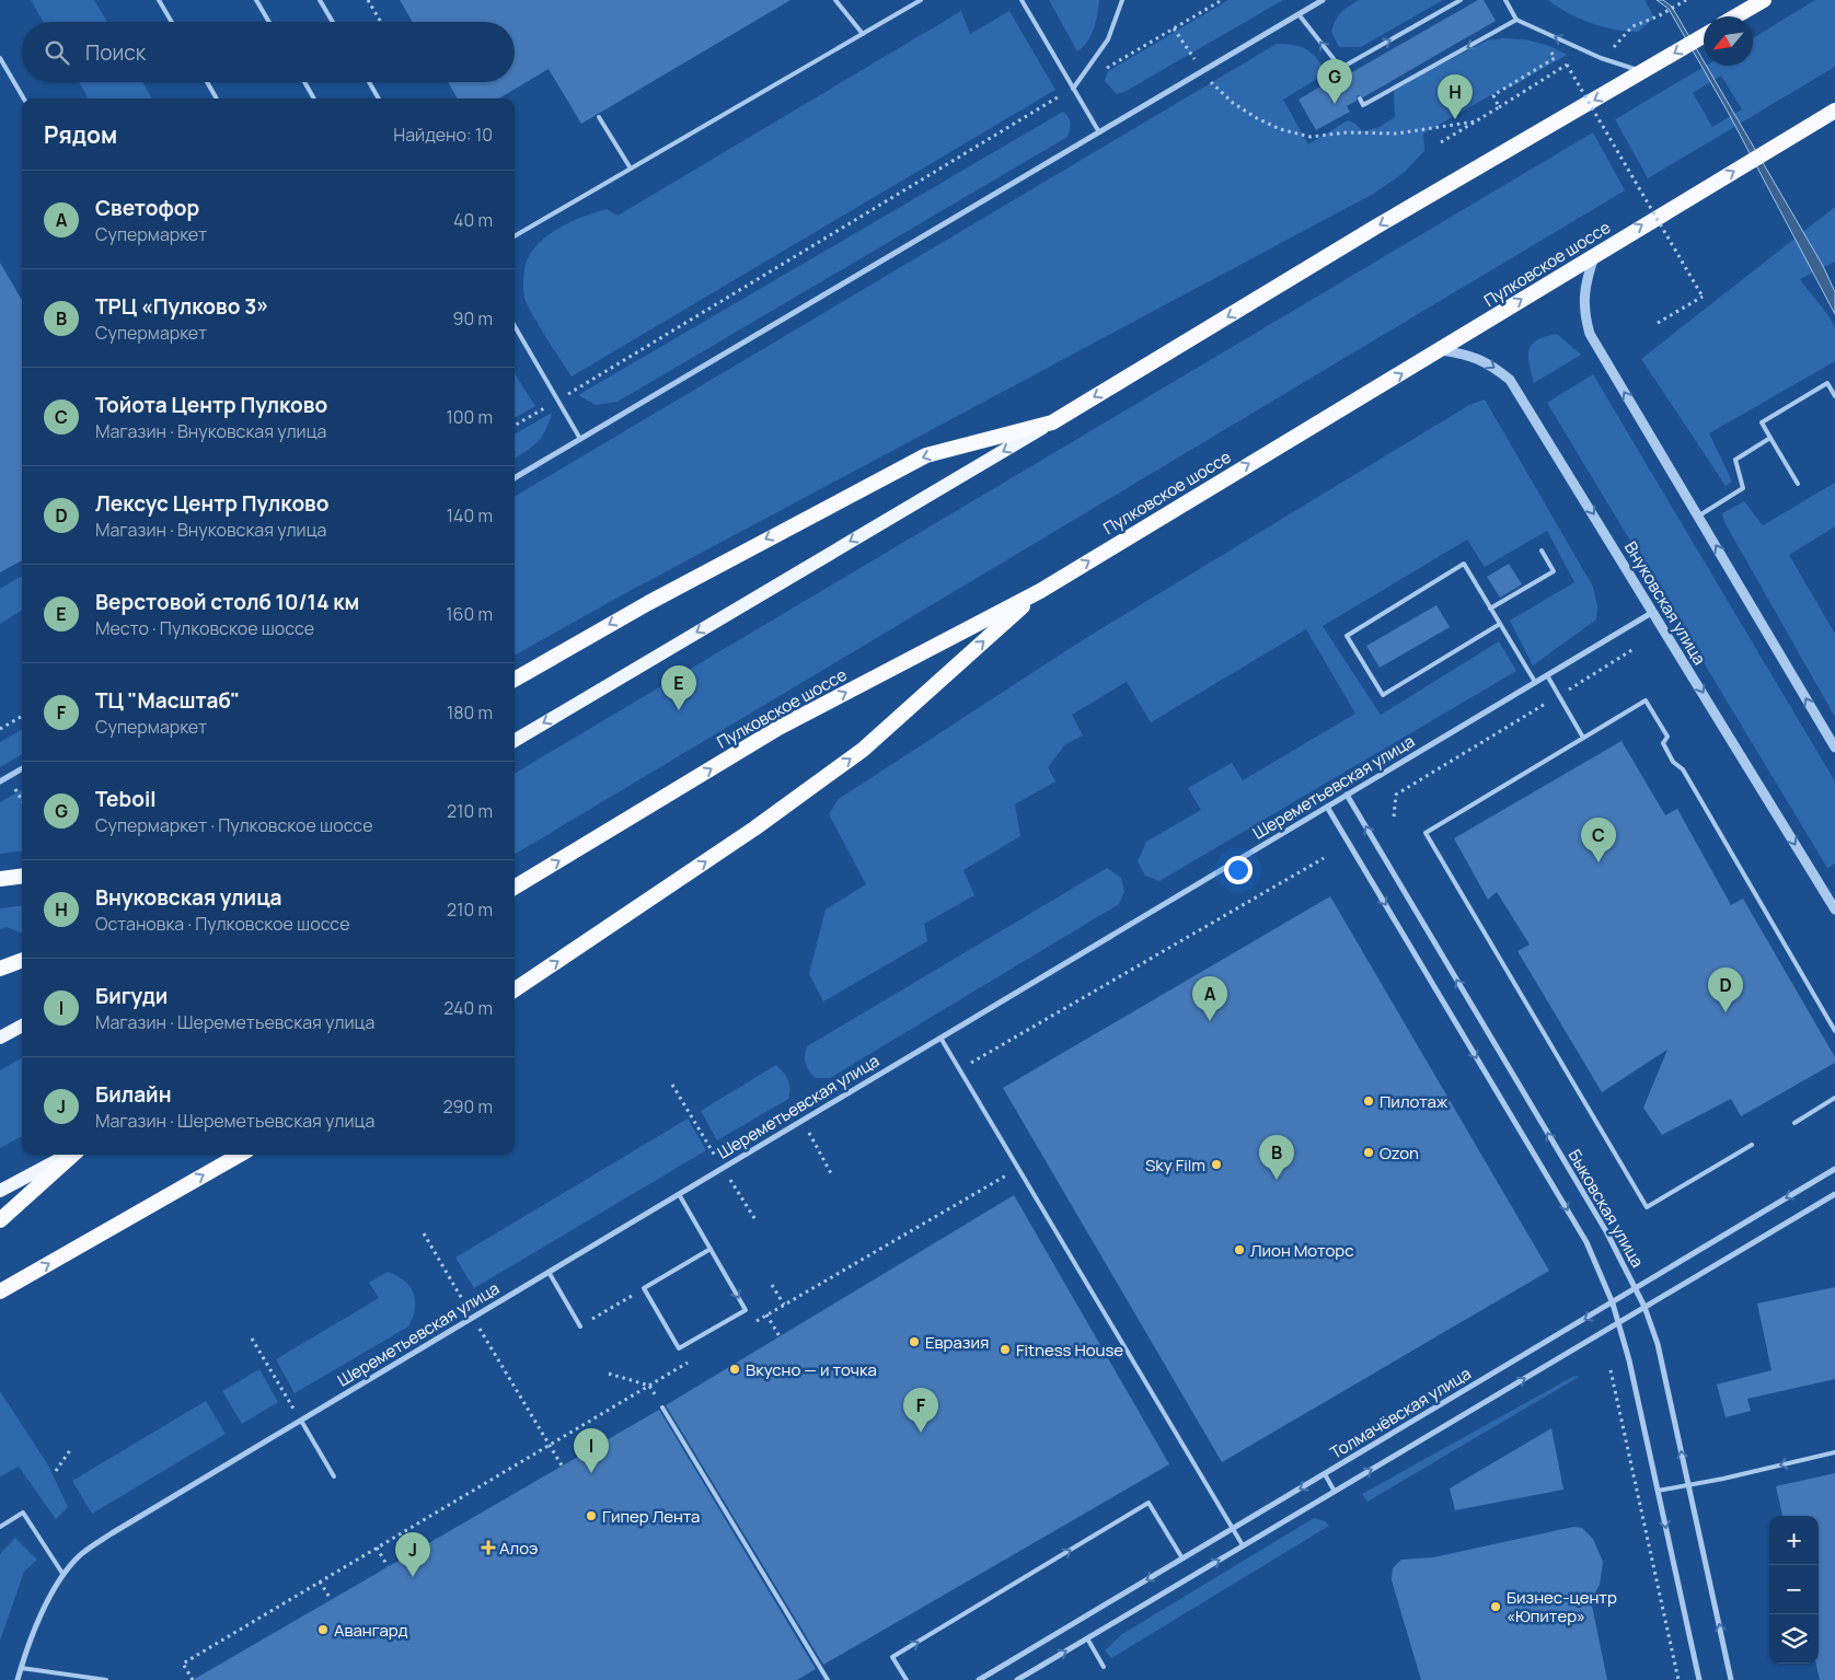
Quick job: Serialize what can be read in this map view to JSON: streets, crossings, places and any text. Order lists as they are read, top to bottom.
{
  "streets": {
    "highway": ["Пулковское шоссе"],
    "street": [
      "Внуковская улица",
      "Шереметьевская улица",
      "Быковская улица",
      "Толмачёвская улица"
    ]
  },
  "crossings": [
    ["Пулковское шоссе", "Внуковская улица"],
    ["Внуковская улица", "Шереметьевская улица"],
    ["Шереметьевская улица", "Быковская улица"],
    ["Быковская улица", "Толмачёвская улица"]
  ],
  "one_way": ["Внуковская улица"],
  "places": {
    "other": [
      "Пилотаж",
      "Ozon",
      "Sky Film",
      "Лион Моторс",
      "Евразия",
      "Fitness House",
      "Вкусно — и точка",
      "Гипер Лента",
      "Бизнес-центр «Юпитер»",
      "Авангард"
    ],
    "health": ["Алоэ"]
  },
  "north": "bottom left",
  "page": {
    "search": "Поиск",
    "pins": [
      "G",
      "H",
      "E",
      "C",
      "D",
      "A",
      "B",
      "F",
      "I",
      "J"
    ],
    "heading": ["Рядом", "Найдено: 10"],
    "list": [
      {
        "mark": "A",
        "name": "Светофор",
        "note": "Супермаркет",
        "value": "40 m"
      },
      {
        "mark": "B",
        "name": "ТРЦ «Пулково 3»",
        "note": "Супермаркет",
        "value": "90 m"
      },
      {
        "mark": "C",
        "name": "Тойота Центр Пулково",
        "note": "Магазин · Внуковская улица",
        "value": "100 m"
      },
      {
        "mark": "D",
        "name": "Лексус Центр Пулково",
        "note": "Магазин · Внуковская улица",
        "value": "140 m"
      },
      {
        "mark": "E",
        "name": "Верстовой столб 10/14 км",
        "note": "Место · Пулковское шоссе",
        "value": "160 m"
      },
      {
        "mark": "F",
        "name": "ТЦ \"Масштаб\"",
        "note": "Супермаркет",
        "value": "180 m"
      },
      {
        "mark": "G",
        "name": "Teboil",
        "note": "Супермаркет · Пулковское шоссе",
        "value": "210 m"
      },
      {
        "mark": "H",
        "name": "Внуковская улица",
        "note": "Остановка · Пулковское шоссе",
        "value": "210 m"
      },
      {
        "mark": "I",
        "name": "Бигуди",
        "note": "Магазин · Шереметьевская улица",
        "value": "240 m"
      },
      {
        "mark": "J",
        "name": "Билайн",
        "note": "Магазин · Шереметьевская улица",
        "value": "290 m"
      }
    ],
    "map_buttons": ["+", "−"]
  }
}
